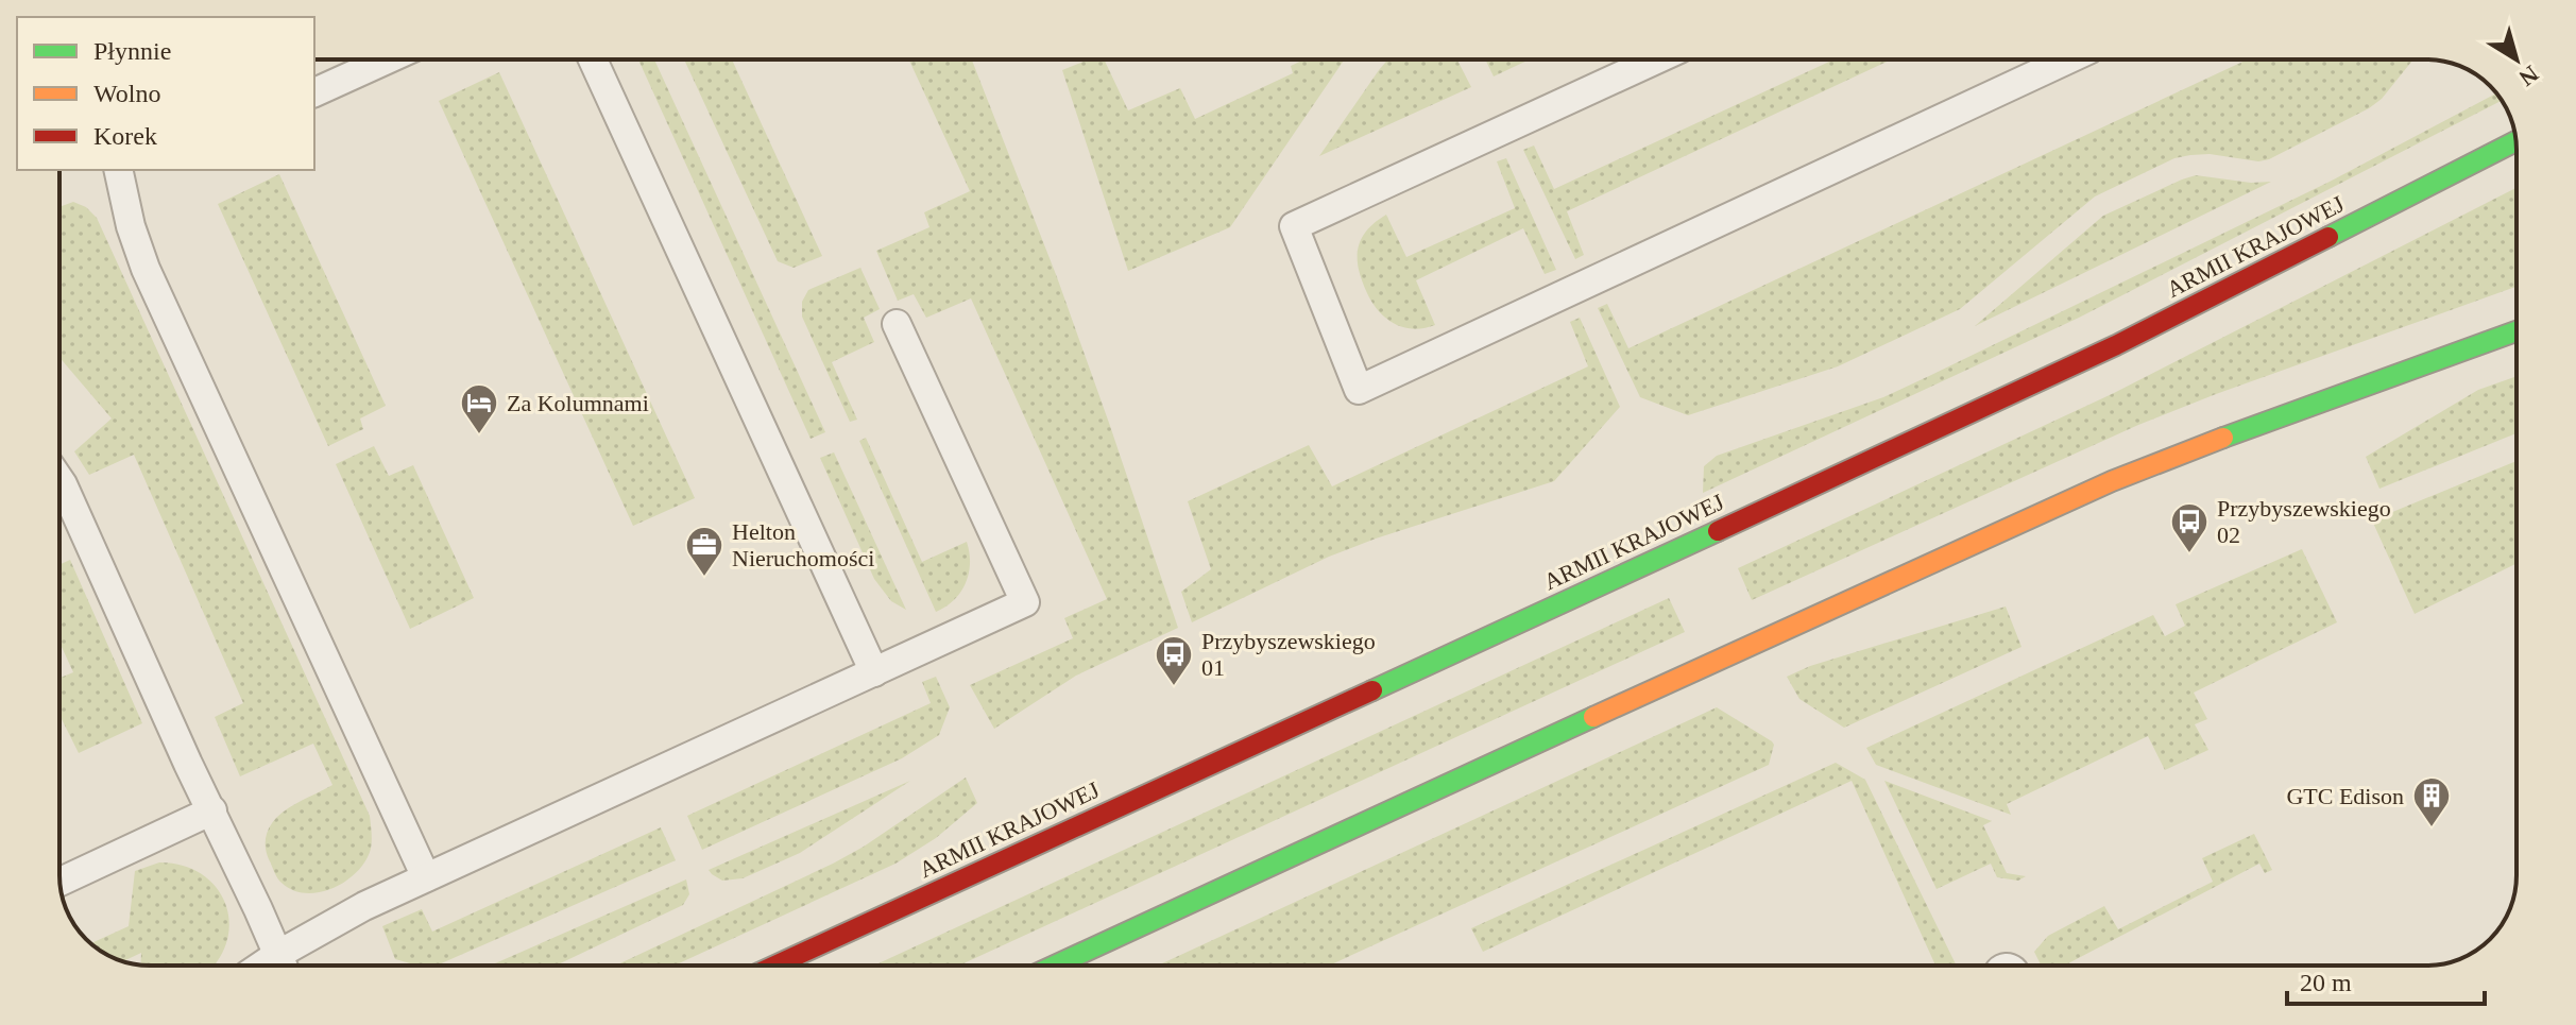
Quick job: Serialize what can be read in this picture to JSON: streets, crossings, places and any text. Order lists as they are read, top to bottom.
{
  "streets": {
    "main road": ["ARMII KRAJOWEJ"]
  },
  "places": {
    "hotel": ["Za Kolumnami"],
    "bus stop": ["Przybyszewskiego 02", "Przybyszewskiego 01"],
    "office": ["Helton Nieruchomości"],
    "building": ["GTC Edison"]
  },
  "legend": ["Płynnie", "Wolno", "Korek"],
  "scale_bar": "20 m",
  "north": "bottom right"
}
